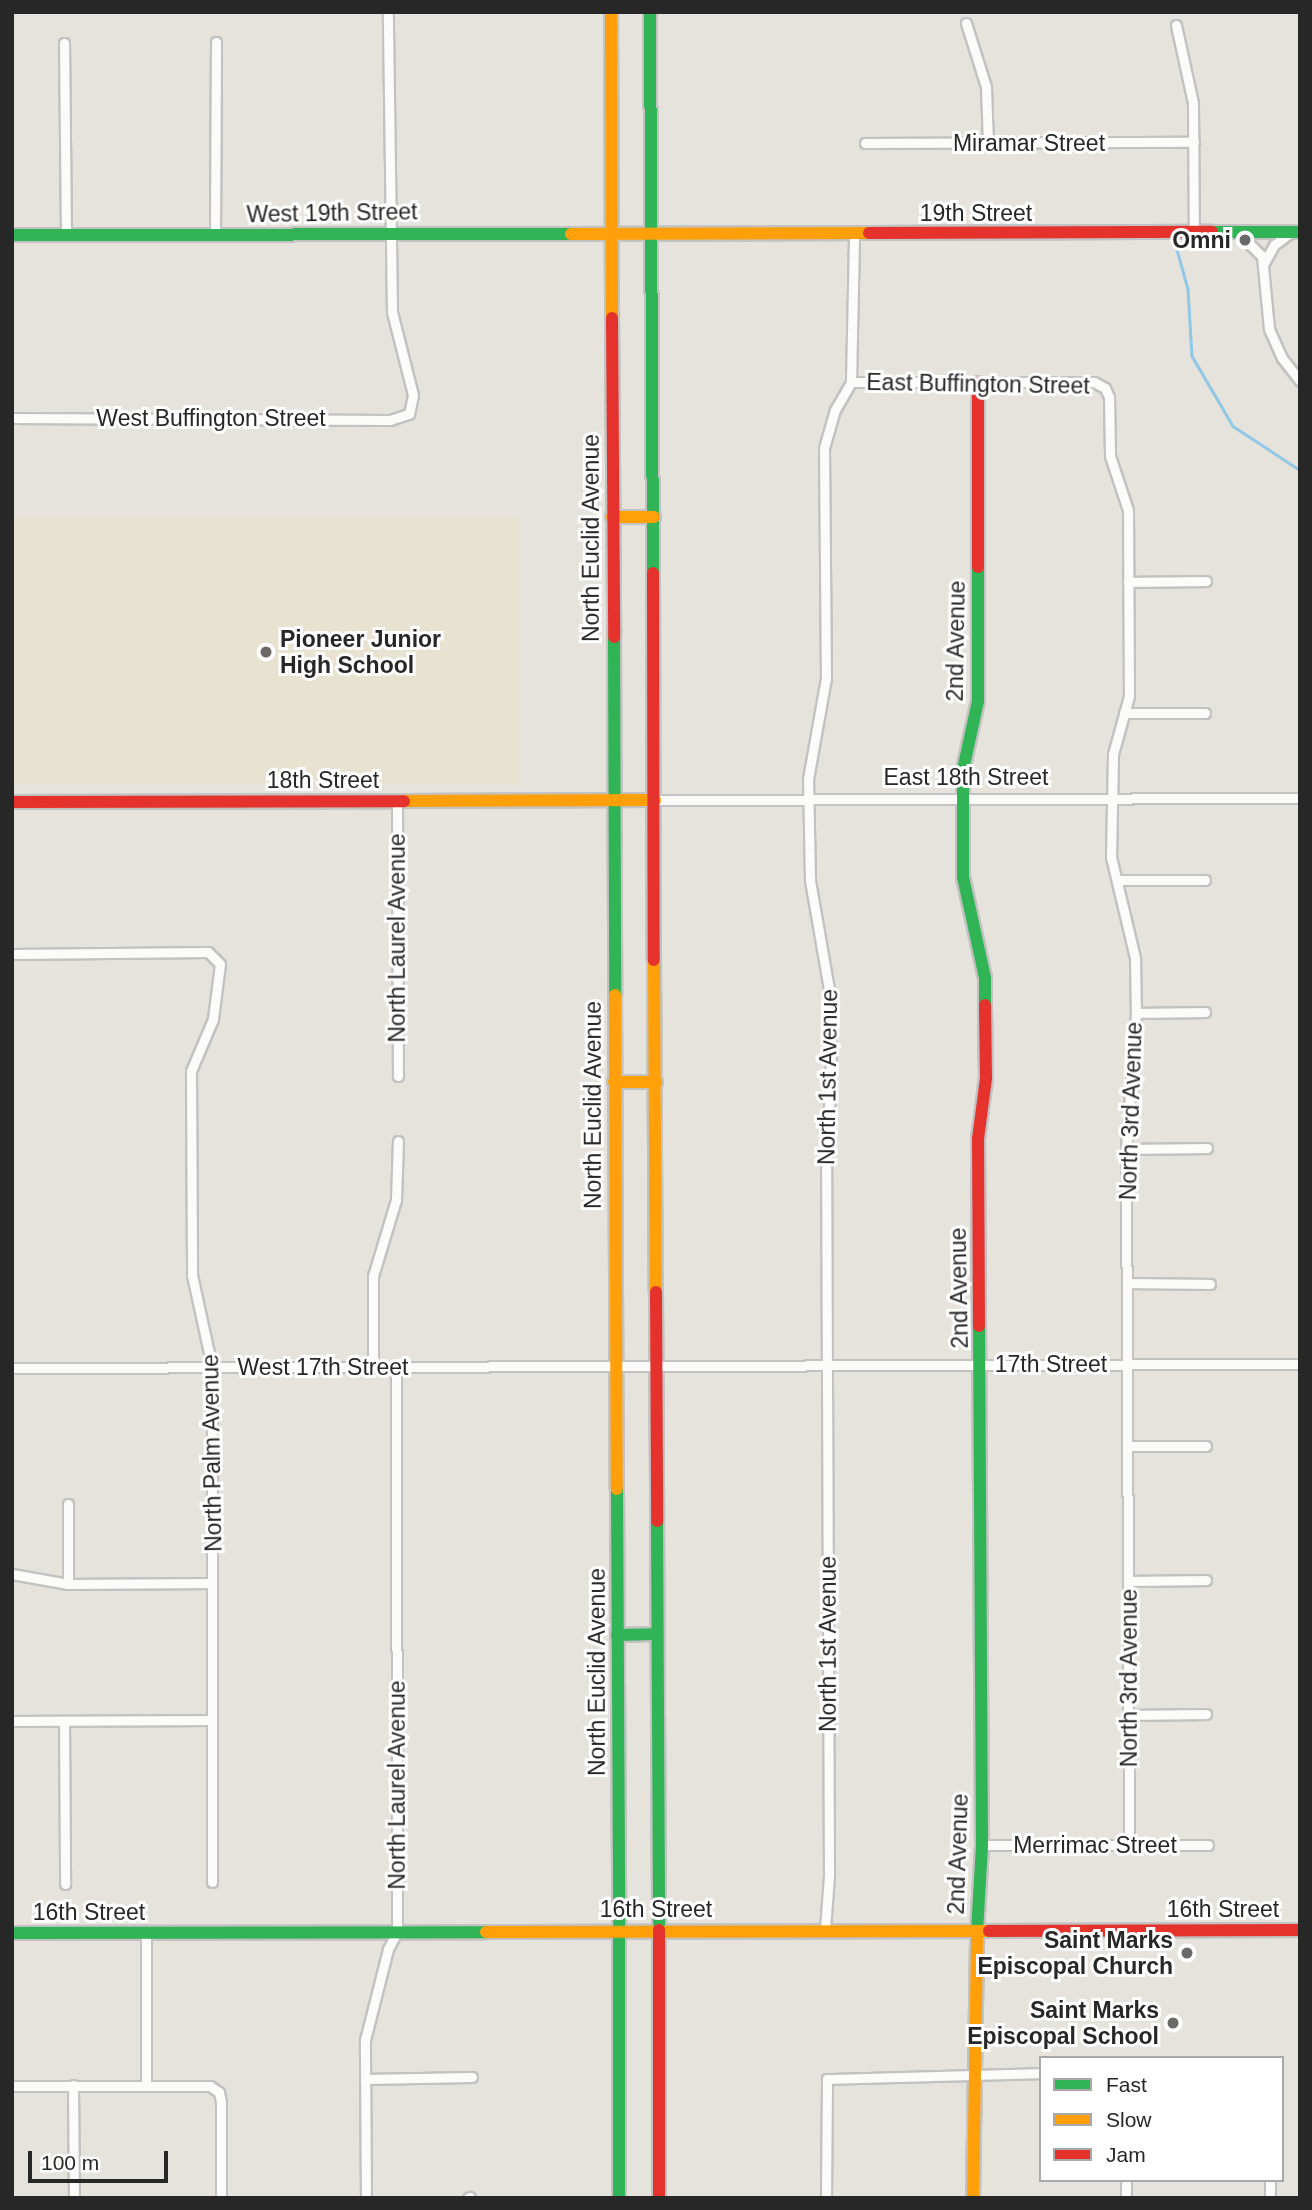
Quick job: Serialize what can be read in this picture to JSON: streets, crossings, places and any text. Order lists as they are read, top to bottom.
{
  "streets": {
    "main road": [
      "West 19th Street",
      "19th Street",
      "North Euclid Avenue",
      "2nd Avenue",
      "East 18th Street",
      "18th Street",
      "16th Street"
    ],
    "street": [
      "Miramar Street",
      "East Buffington Street",
      "West Buffington Street",
      "North Laurel Avenue",
      "North 1st Avenue",
      "North 3rd Avenue",
      "17th Street",
      "West 17th Street",
      "North Palm Avenue",
      "Merrimac Street"
    ]
  },
  "crossings": [
    ["West 19th Street", "19th Street"],
    ["West 19th Street", "West Buffington Street"],
    ["West 19th Street", "North Euclid Avenue"],
    ["19th Street", "North 1st Avenue"],
    ["East Buffington Street", "2nd Avenue"],
    ["East Buffington Street", "North 1st Avenue"],
    ["East Buffington Street", "North 3rd Avenue"],
    ["North Euclid Avenue", "18th Street"],
    ["North Euclid Avenue", "West 17th Street"],
    ["North Euclid Avenue", "16th Street"],
    ["2nd Avenue", "East 18th Street"],
    ["2nd Avenue", "17th Street"],
    ["2nd Avenue", "Merrimac Street"],
    ["2nd Avenue", "16th Street"],
    ["East 18th Street", "18th Street"],
    ["East 18th Street", "North 1st Avenue"],
    ["East 18th Street", "North 3rd Avenue"],
    ["18th Street", "North Laurel Avenue"],
    ["North Laurel Avenue", "West 17th Street"],
    ["North Laurel Avenue", "16th Street"],
    ["North 1st Avenue", "17th Street"],
    ["North 1st Avenue", "16th Street"],
    ["North 3rd Avenue", "17th Street"],
    ["North 3rd Avenue", "Merrimac Street"],
    ["17th Street", "West 17th Street"],
    ["West 17th Street", "North Palm Avenue"]
  ],
  "places": [
    "Omni",
    "Pioneer Junior High School",
    "Saint Marks Episcopal Church",
    "Saint Marks Episcopal School"
  ],
  "legend": ["Fast", "Slow", "Jam"],
  "scale_bar": "100 m"
}
